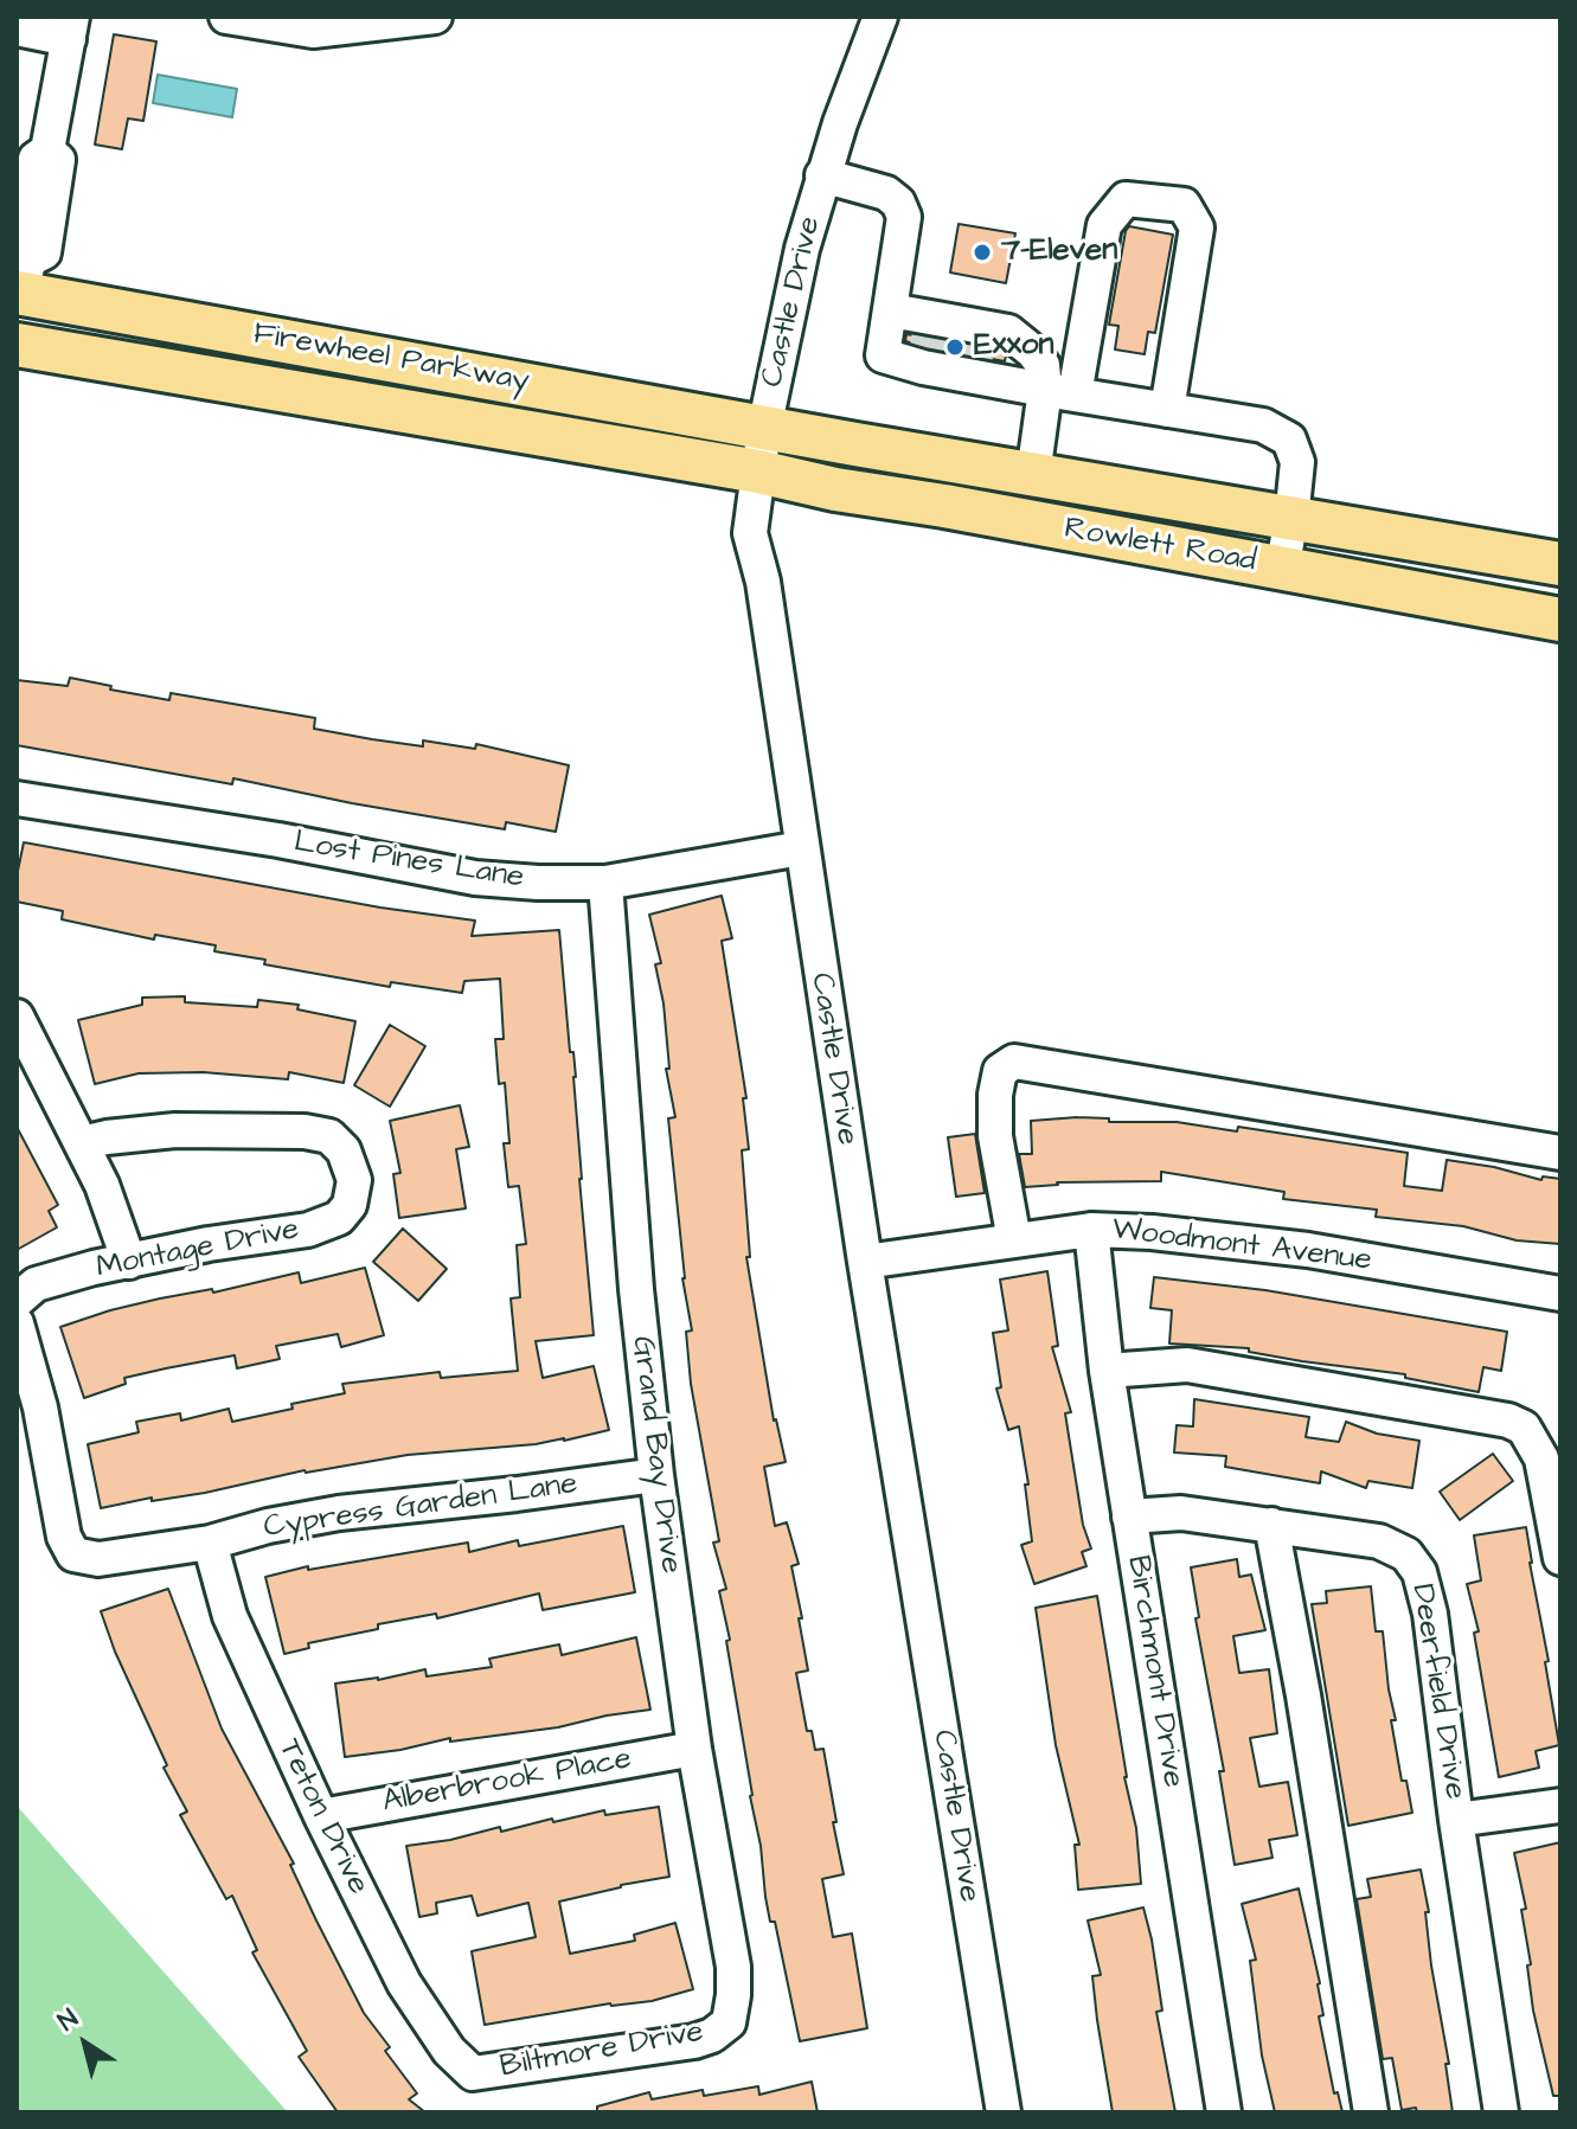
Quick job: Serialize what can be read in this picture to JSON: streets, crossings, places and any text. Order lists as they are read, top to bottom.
{
  "streets": {
    "main road": ["Firewheel Parkway", "Rowlett Road"],
    "street": [
      "Castle Drive",
      "Lost Pines Lane",
      "Woodmont Avenue",
      "Montage Drive",
      "Grand Bay Drive",
      "Cypress Garden Lane",
      "Birchmont Drive",
      "Deerfield Drive",
      "Alberbrook Place",
      "Teton Drive",
      "Biltmore Drive"
    ]
  },
  "crossings": [
    ["Castle Drive", "Firewheel Parkway"],
    ["Castle Drive", "Rowlett Road"],
    ["Castle Drive", "Lost Pines Lane"],
    ["Castle Drive", "Woodmont Avenue"],
    ["Firewheel Parkway", "Rowlett Road"],
    ["Lost Pines Lane", "Grand Bay Drive"],
    ["Woodmont Avenue", "Birchmont Drive"],
    ["Montage Drive", "Cypress Garden Lane"],
    ["Grand Bay Drive", "Cypress Garden Lane"],
    ["Grand Bay Drive", "Alberbrook Place"],
    ["Grand Bay Drive", "Biltmore Drive"],
    ["Cypress Garden Lane", "Teton Drive"],
    ["Birchmont Drive", "Deerfield Drive"],
    ["Alberbrook Place", "Teton Drive"],
    ["Teton Drive", "Biltmore Drive"]
  ],
  "places": ["7-Eleven", "Exxon"],
  "north": "top left"
}
